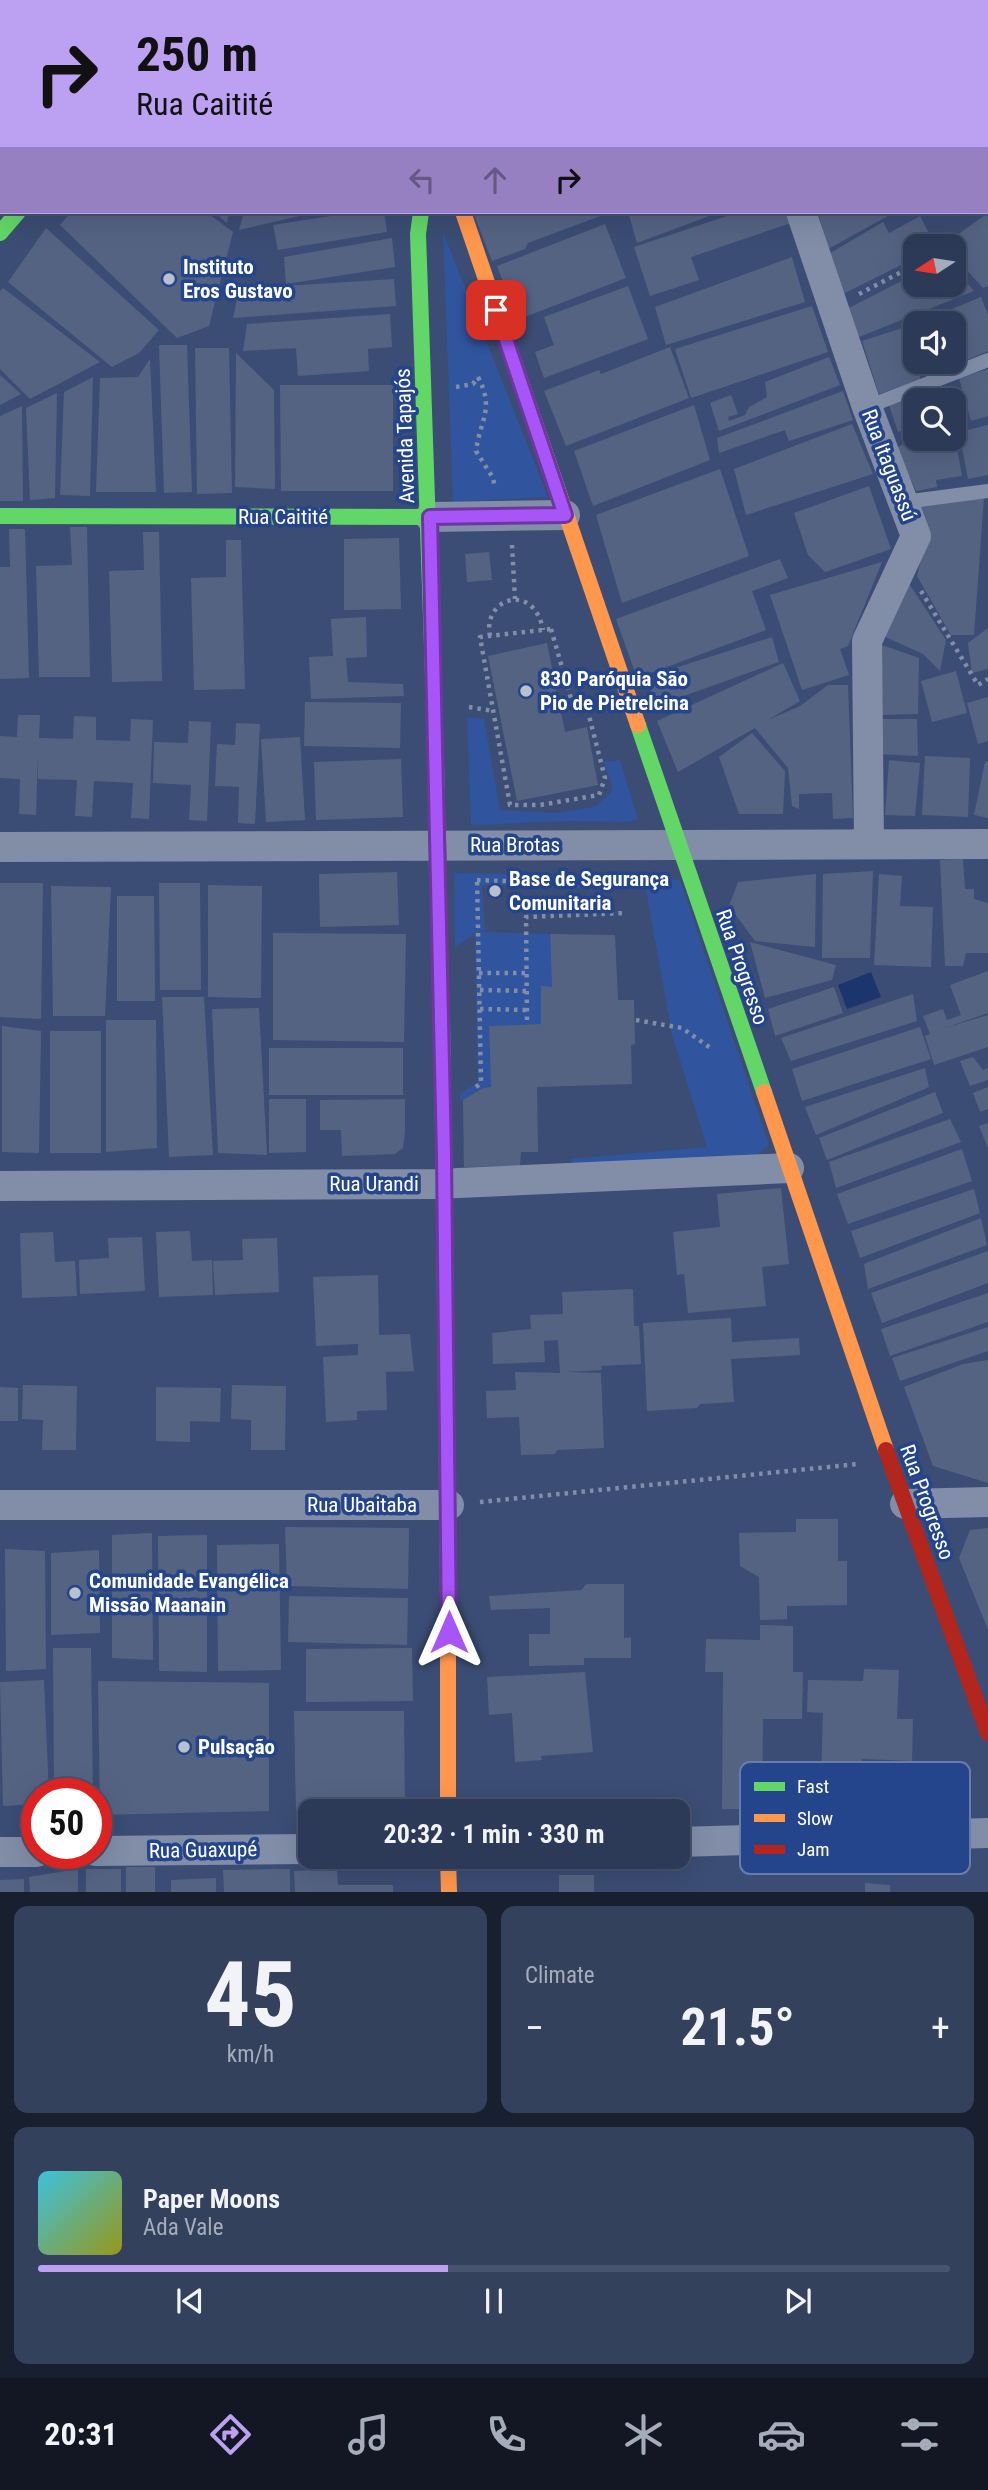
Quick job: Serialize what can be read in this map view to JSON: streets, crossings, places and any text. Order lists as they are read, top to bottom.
{
  "streets": {
    "street": [
      "Avenida Tapajós",
      "Rua Itaguassú",
      "Rua Caitité",
      "Rua Brotas",
      "Rua Progresso",
      "Rua Urandi",
      "Rua Ubaitaba",
      "Rua Guaxupé"
    ]
  },
  "crossings": [
    ["Avenida Tapajós", "Rua Caitité"],
    ["Avenida Tapajós", "Rua Brotas"],
    ["Avenida Tapajós", "Rua Urandi"],
    ["Avenida Tapajós", "Rua Ubaitaba"],
    ["Rua Itaguassú", "Rua Brotas"],
    ["Rua Caitité", "Rua Progresso"],
    ["Rua Brotas", "Rua Progresso"],
    ["Rua Progresso", "Rua Urandi"]
  ],
  "places": [
    "Instituto Eros Gustavo",
    "830 Paróquia São Pio de Pietrelcina",
    "Base de Segurança Comunitaria",
    "Comunidade Evangélica Missão Maanain",
    "Pulsação"
  ],
  "legend": ["Fast", "Slow", "Jam"],
  "north": "left",
  "page": {
    "turn": ["250 m", "Rua Caitité"],
    "limit": "50",
    "trip": "20:32 · 1 min · 330 m",
    "tile": [
      ["45", "km/h"],
      "Climate"
    ],
    "heat": ["−", "21.5°", "+"],
    "song": ["Paper Moons", "Ada Vale"],
    "tabs": "20:31"
  }
}
